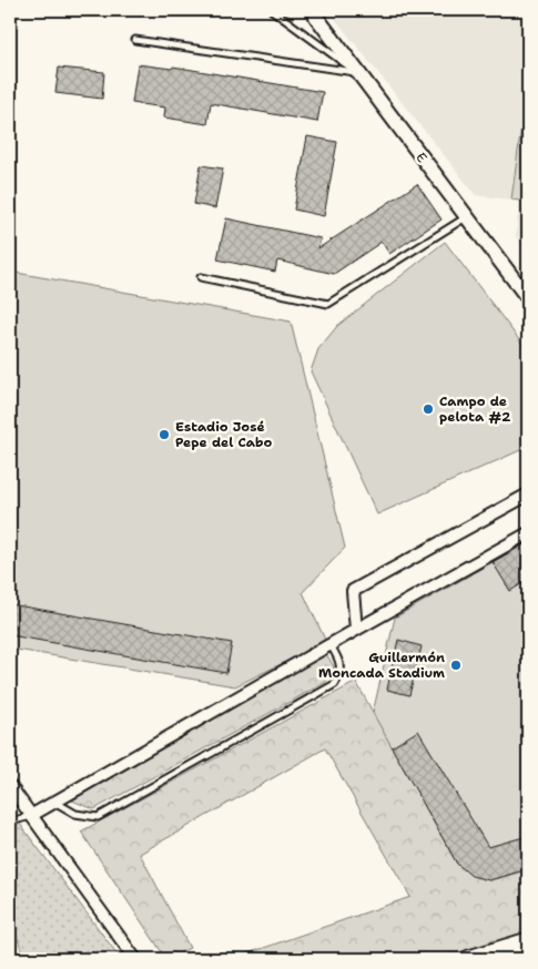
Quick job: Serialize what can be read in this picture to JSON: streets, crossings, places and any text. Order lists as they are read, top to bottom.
{
  "streets": {
    "street": ["E"]
  },
  "places": ["Campo de pelota #2", "Estadio José Pepe del Cabo", "Guillermón Moncada Stadium"]
}
